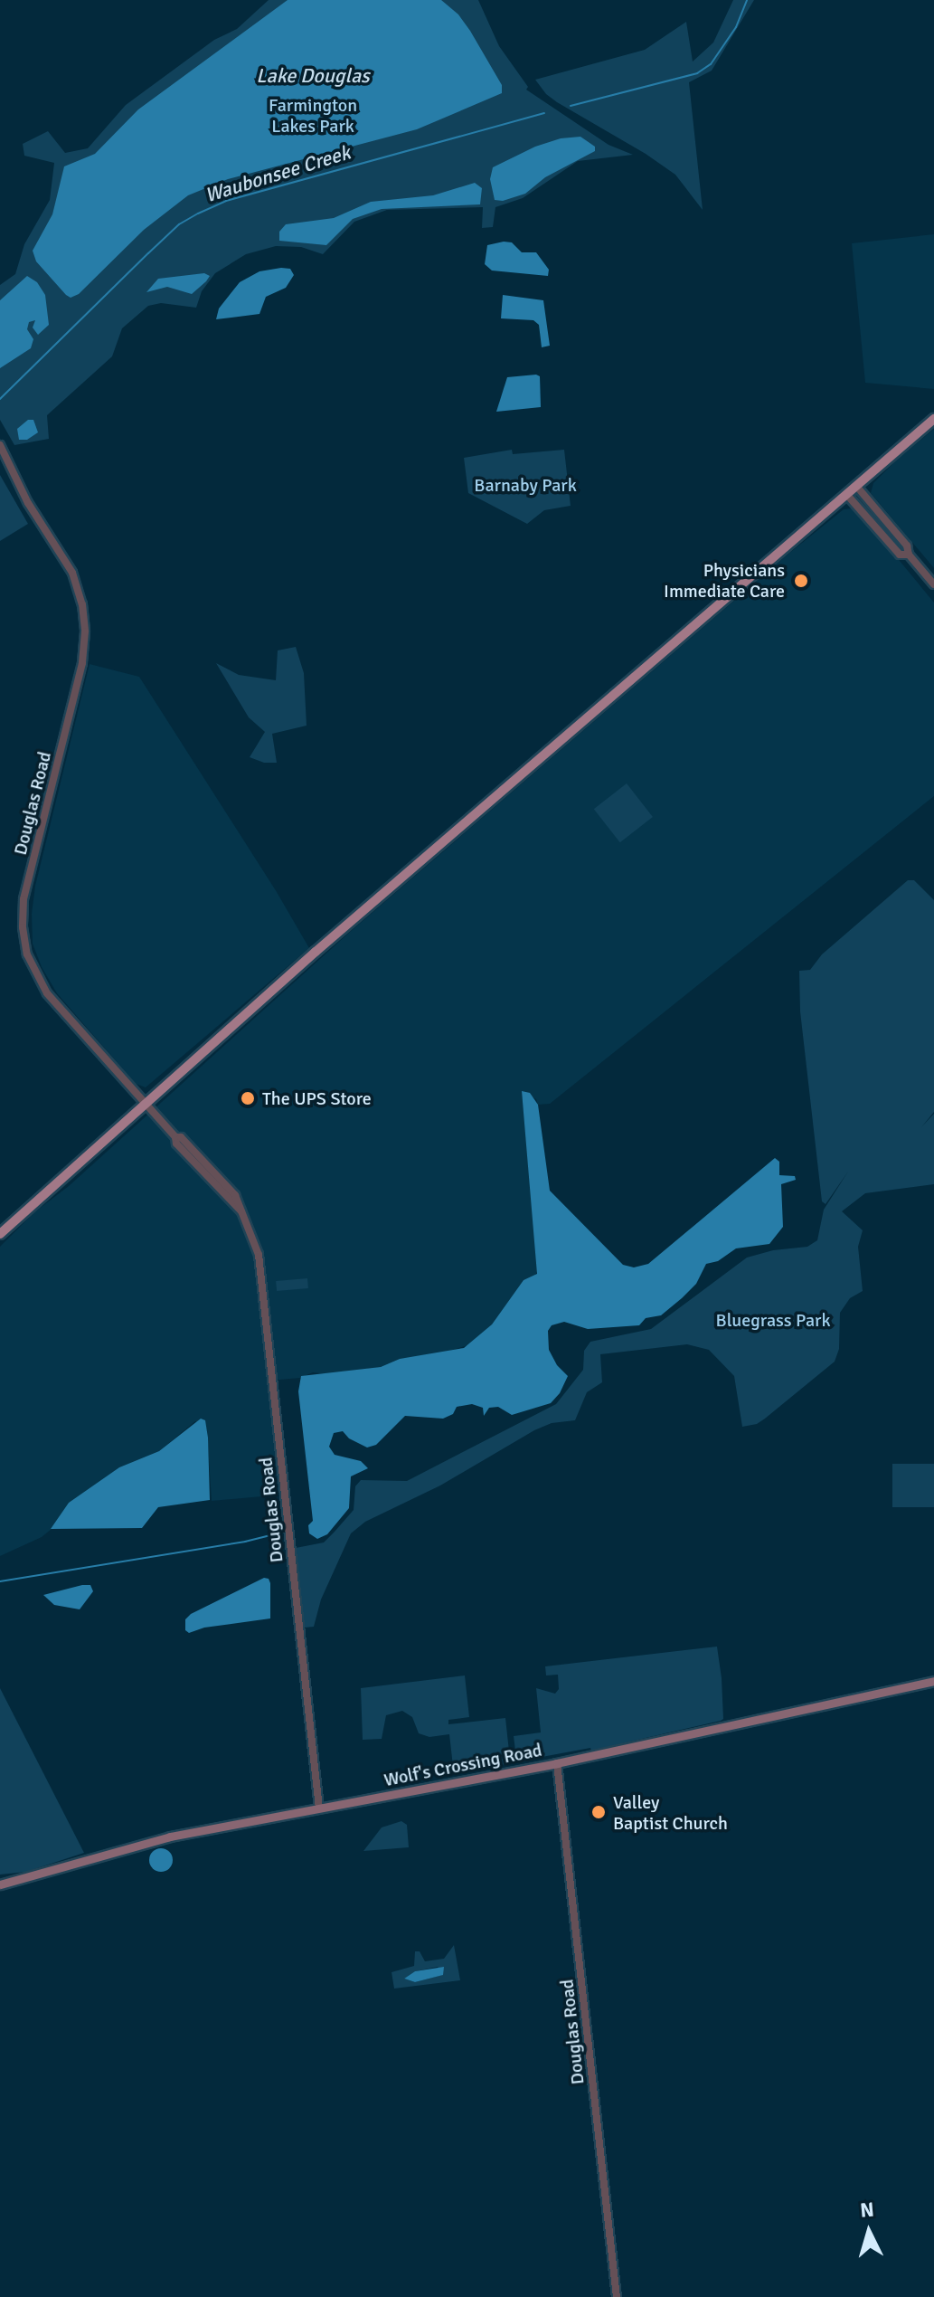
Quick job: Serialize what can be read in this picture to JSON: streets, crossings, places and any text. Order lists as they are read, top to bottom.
{
  "streets": {
    "main road": ["Wolf's Crossing Road"],
    "street": ["Douglas Road"]
  },
  "crossings": [
    ["Douglas Road", "Wolf's Crossing Road"]
  ],
  "water": ["Lake Douglas", "Waubonsee Creek"],
  "parks": ["Farmington Lakes Park", "Barnaby Park", "Bluegrass Park"],
  "places": ["Physicians Immediate Care", "The UPS Store", "Valley Baptist Church"],
  "north": "top"
}
